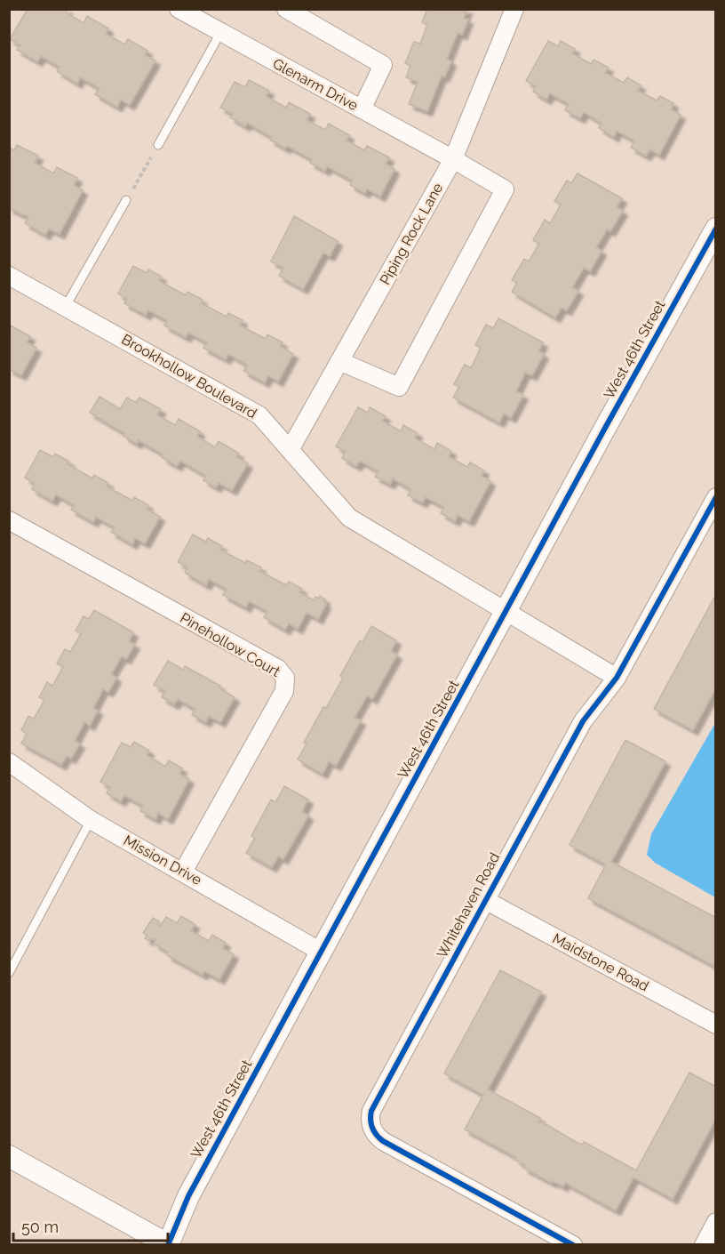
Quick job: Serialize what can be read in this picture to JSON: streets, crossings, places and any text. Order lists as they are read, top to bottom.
{
  "streets": {
    "street": [
      "Glenarm Drive",
      "Piping Rock Lane",
      "West 46th Street",
      "Brookhollow Boulevard",
      "Pinehollow Court",
      "Mission Drive",
      "Whitehaven Road",
      "Maidstone Road"
    ]
  },
  "crossings": [
    ["Glenarm Drive", "Piping Rock Lane"],
    ["Piping Rock Lane", "Brookhollow Boulevard"],
    ["West 46th Street", "Brookhollow Boulevard"],
    ["West 46th Street", "Mission Drive"],
    ["Pinehollow Court", "Mission Drive"],
    ["Whitehaven Road", "Maidstone Road"]
  ],
  "scale_bar": "50 m"
}
